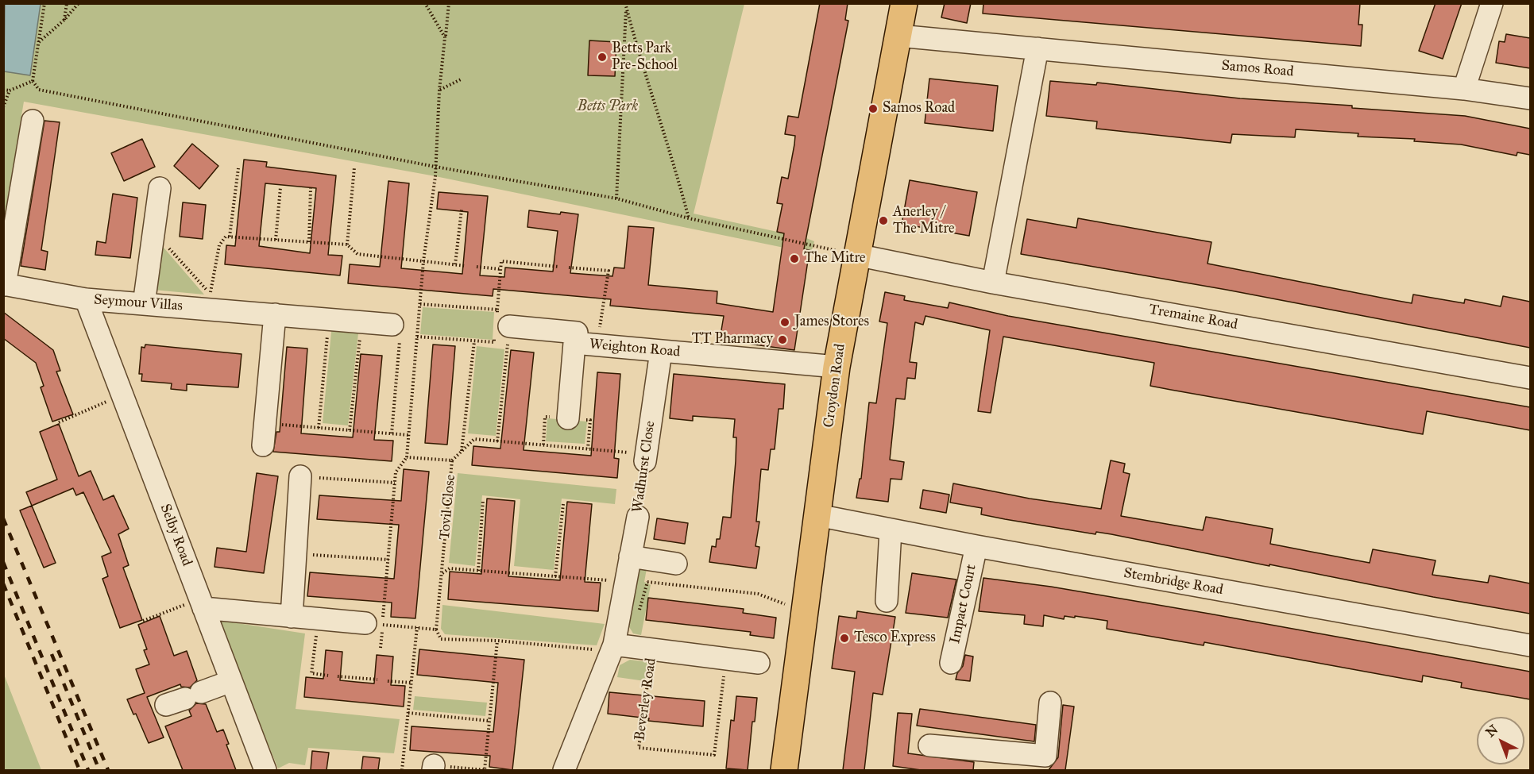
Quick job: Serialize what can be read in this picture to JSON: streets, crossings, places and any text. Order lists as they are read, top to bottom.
{
  "streets": {
    "main road": ["Croydon Road"],
    "street": [
      "Samos Road",
      "Seymour Villas",
      "Tremaine Road",
      "Weighton Road",
      "Wadhurst Close",
      "Selby Road",
      "Stembridge Road",
      "Impact Court",
      "Beverley Road"
    ],
    "path": ["Tovil Close"]
  },
  "crossings": [
    ["Samos Road", "Croydon Road"],
    ["Seymour Villas", "Selby Road"],
    ["Tremaine Road", "Croydon Road"],
    ["Weighton Road", "Croydon Road"],
    ["Weighton Road", "Wadhurst Close"],
    ["Croydon Road", "Stembridge Road"],
    ["Wadhurst Close", "Beverley Road"],
    ["Stembridge Road", "Impact Court"]
  ],
  "parks": ["Betts Park"],
  "places": [
    "Betts Park Pre-School",
    "Samos Road",
    "Anerley / The Mitre",
    "The Mitre",
    "James Stores",
    "TT Pharmacy",
    "Tesco Express"
  ],
  "north": "top left"
}
